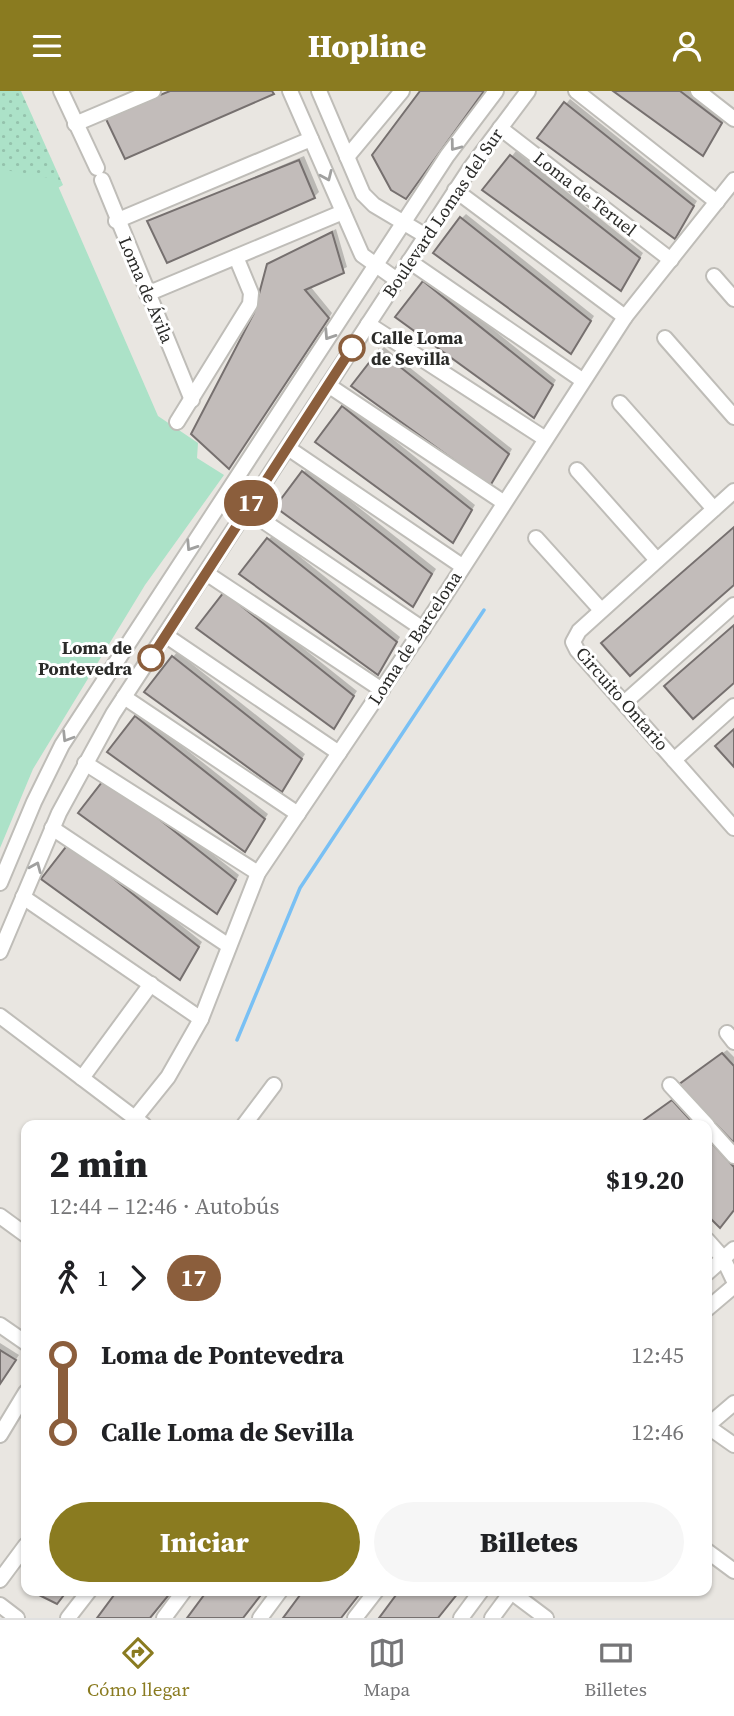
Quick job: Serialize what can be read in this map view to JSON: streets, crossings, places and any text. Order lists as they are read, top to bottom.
{
  "streets": {
    "street": [
      "Loma de Teruel",
      "Boulevard Lomas del Sur",
      "Loma de Ávila",
      "Loma de Barcelona",
      "Circuito Ontario"
    ]
  },
  "crossings": [
    ["Loma de Teruel", "Boulevard Lomas del Sur"],
    ["Loma de Teruel", "Loma de Barcelona"]
  ],
  "places": ["Calle Loma de Sevilla", "Loma de Pontevedra"],
  "lines": ["bus line 17"],
  "page": {
    "header": "Hopline",
    "on_map": "17",
    "heading": ["2 min", "12:44 – 12:46 · Autobús", "$19.20"],
    "legs": ["1", "17"],
    "list": [
      {
        "name": "Loma de Pontevedra",
        "value": "12:45"
      },
      {
        "name": "Calle Loma de Sevilla",
        "value": "12:46"
      }
    ],
    "buttons": ["Iniciar", "Billetes"],
    "tabs": ["Cómo llegar", "Mapa", "Billetes"]
  }
}
